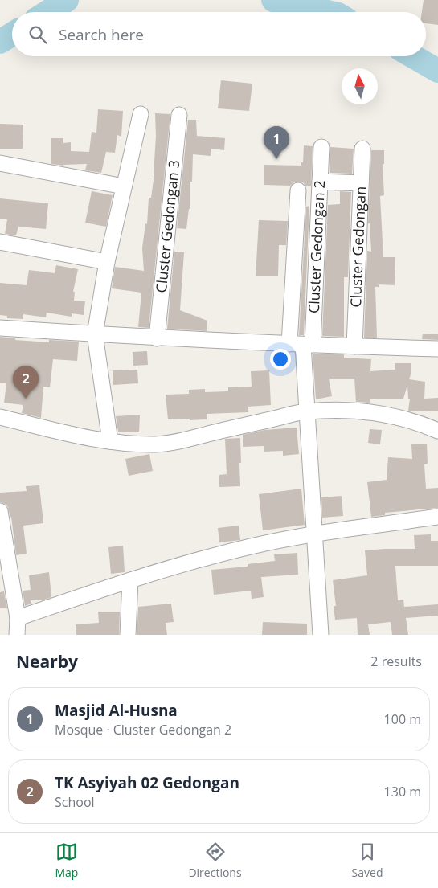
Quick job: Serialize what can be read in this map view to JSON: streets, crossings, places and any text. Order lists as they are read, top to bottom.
{
  "streets": {
    "street": ["Cluster Gedongan 3", "Cluster Gedongan 2", "Cluster Gedongan"]
  },
  "north": "top",
  "page": {
    "search": "Search here",
    "pins": ["1", "2"],
    "heading": ["Nearby", "2 results"],
    "list": [
      {
        "mark": "1",
        "name": "Masjid Al-Husna",
        "note": "Mosque · Cluster Gedongan 2",
        "value": "100 m"
      },
      {
        "mark": "2",
        "name": "TK Asyiyah 02 Gedongan",
        "note": "School",
        "value": "130 m"
      }
    ],
    "nav": ["Map", "Directions", "Saved"]
  }
}
